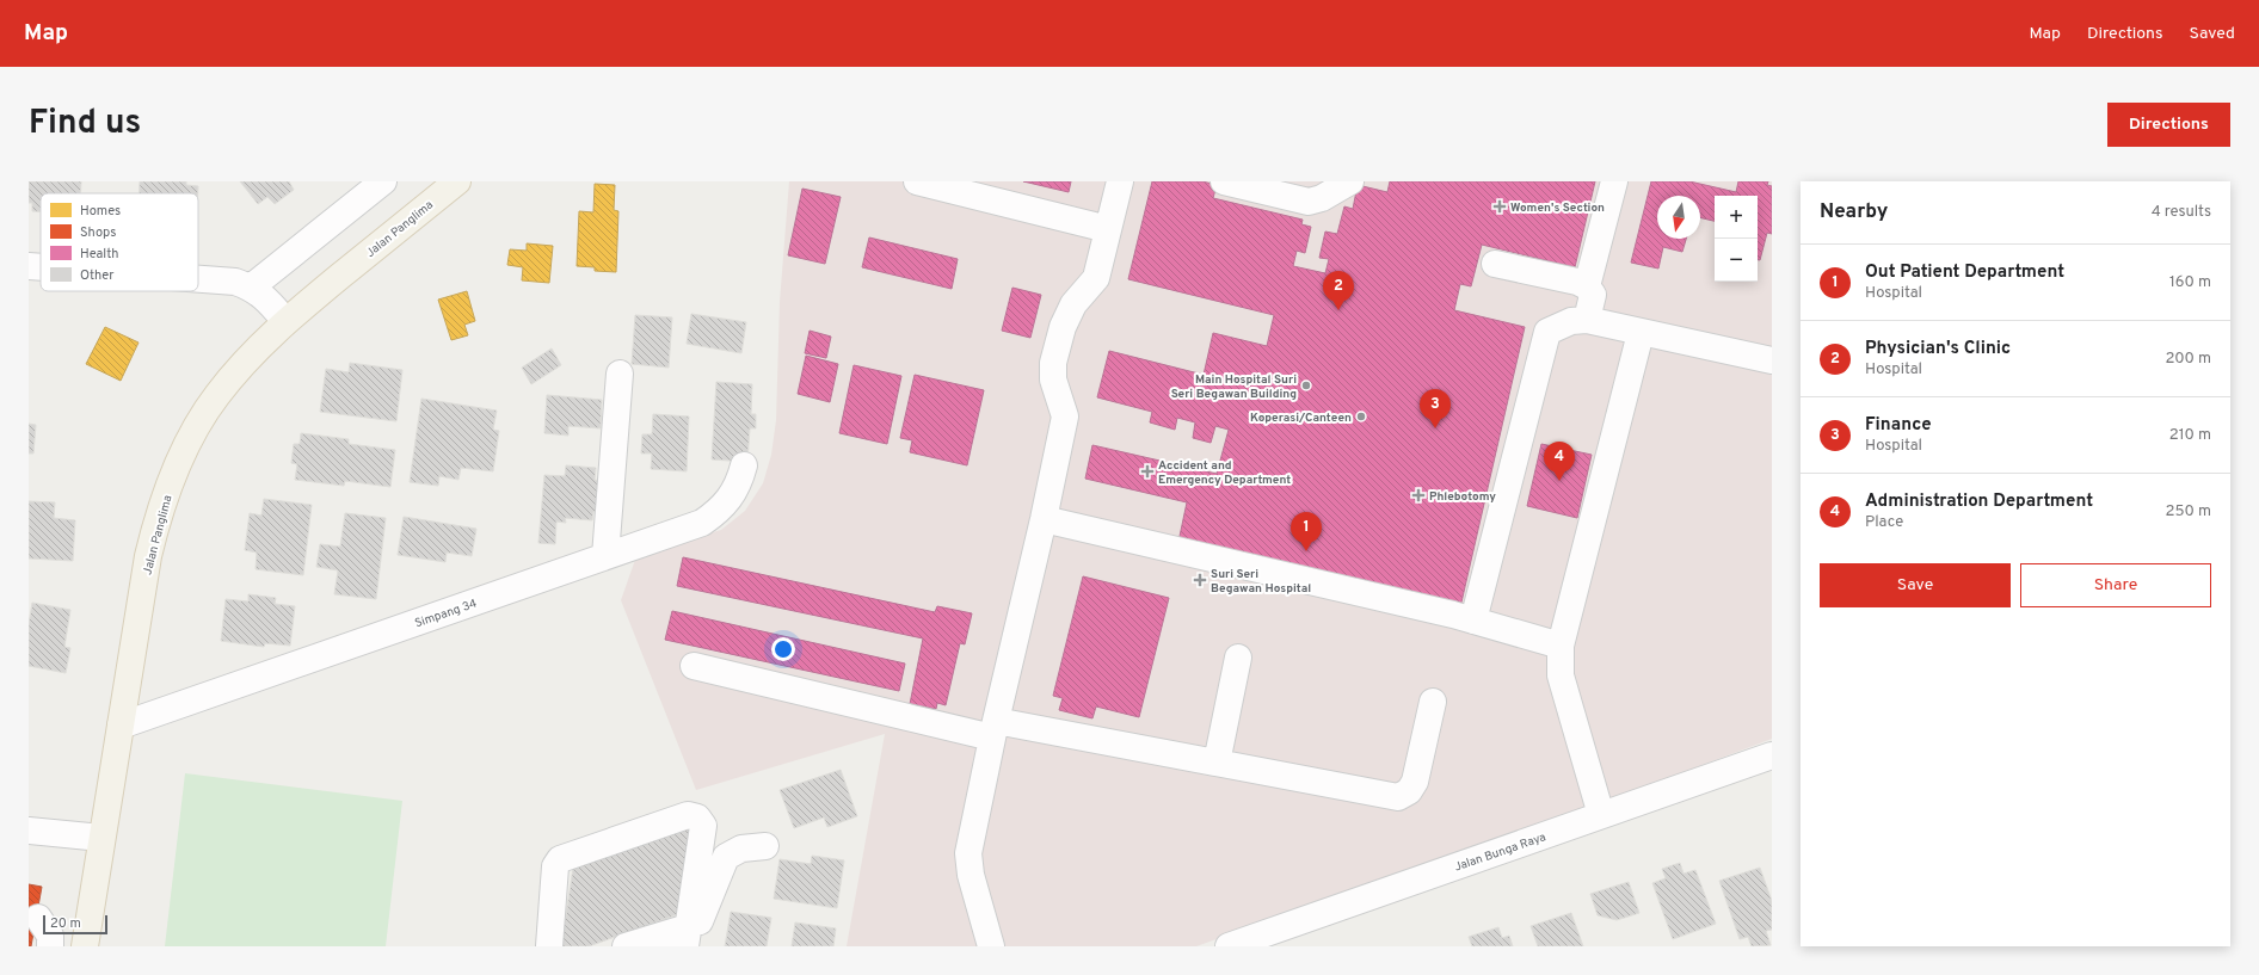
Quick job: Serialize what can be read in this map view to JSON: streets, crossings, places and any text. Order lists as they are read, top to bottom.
{
  "streets": {
    "main road": ["Jalan Panglima"],
    "street": ["Simpang 34", "Jalan Bunga Raya"]
  },
  "crossings": [
    ["Jalan Panglima", "Simpang 34"]
  ],
  "places": {
    "health": [
      "Women's Section",
      "Accident and Emergency Department",
      "Phlebotomy",
      "Suri Seri Begawan Hospital"
    ],
    "other": ["Main Hospital Suri Seri Begawan Building", "Koperasi/Canteen"]
  },
  "legend": [
    "Homes",
    "Shops",
    "Health",
    "Other"
  ],
  "scale_bar": "20 m",
  "north": "bottom",
  "page": {
    "header": "Map",
    "nav": ["Map", "Directions", "Saved"],
    "title": "Find us",
    "buttons": [
      "Directions",
      ["Save", "Share"]
    ],
    "heading": ["Nearby", "4 results"],
    "map_buttons": ["+", "−"],
    "list": [
      {
        "mark": "1",
        "name": "Out Patient Department",
        "note": "Hospital",
        "value": "160 m"
      },
      {
        "mark": "2",
        "name": "Physician's Clinic",
        "note": "Hospital",
        "value": "200 m"
      },
      {
        "mark": "3",
        "name": "Finance",
        "note": "Hospital",
        "value": "210 m"
      },
      {
        "mark": "4",
        "name": "Administration Department",
        "note": "Place",
        "value": "250 m"
      }
    ],
    "pins": [
      "2",
      "3",
      "4",
      "1"
    ],
    "scale": "20 m"
  }
}
